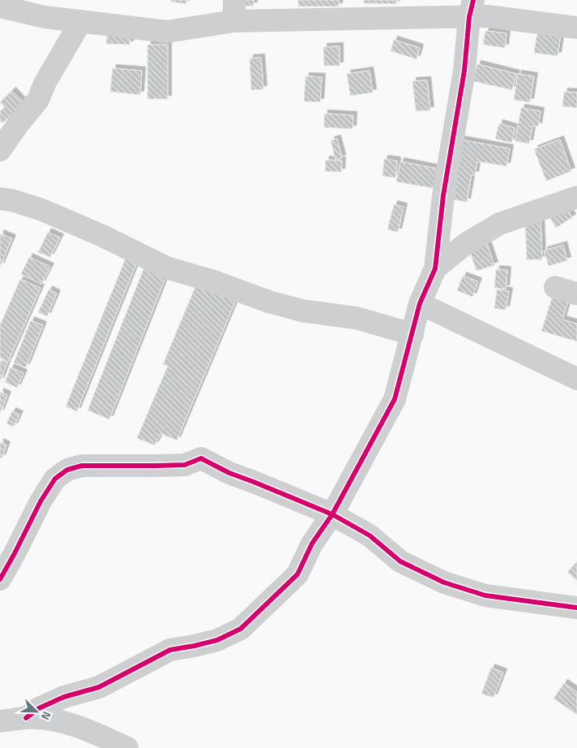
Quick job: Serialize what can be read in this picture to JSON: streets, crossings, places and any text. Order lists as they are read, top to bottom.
{
  "north": "bottom right"
}
